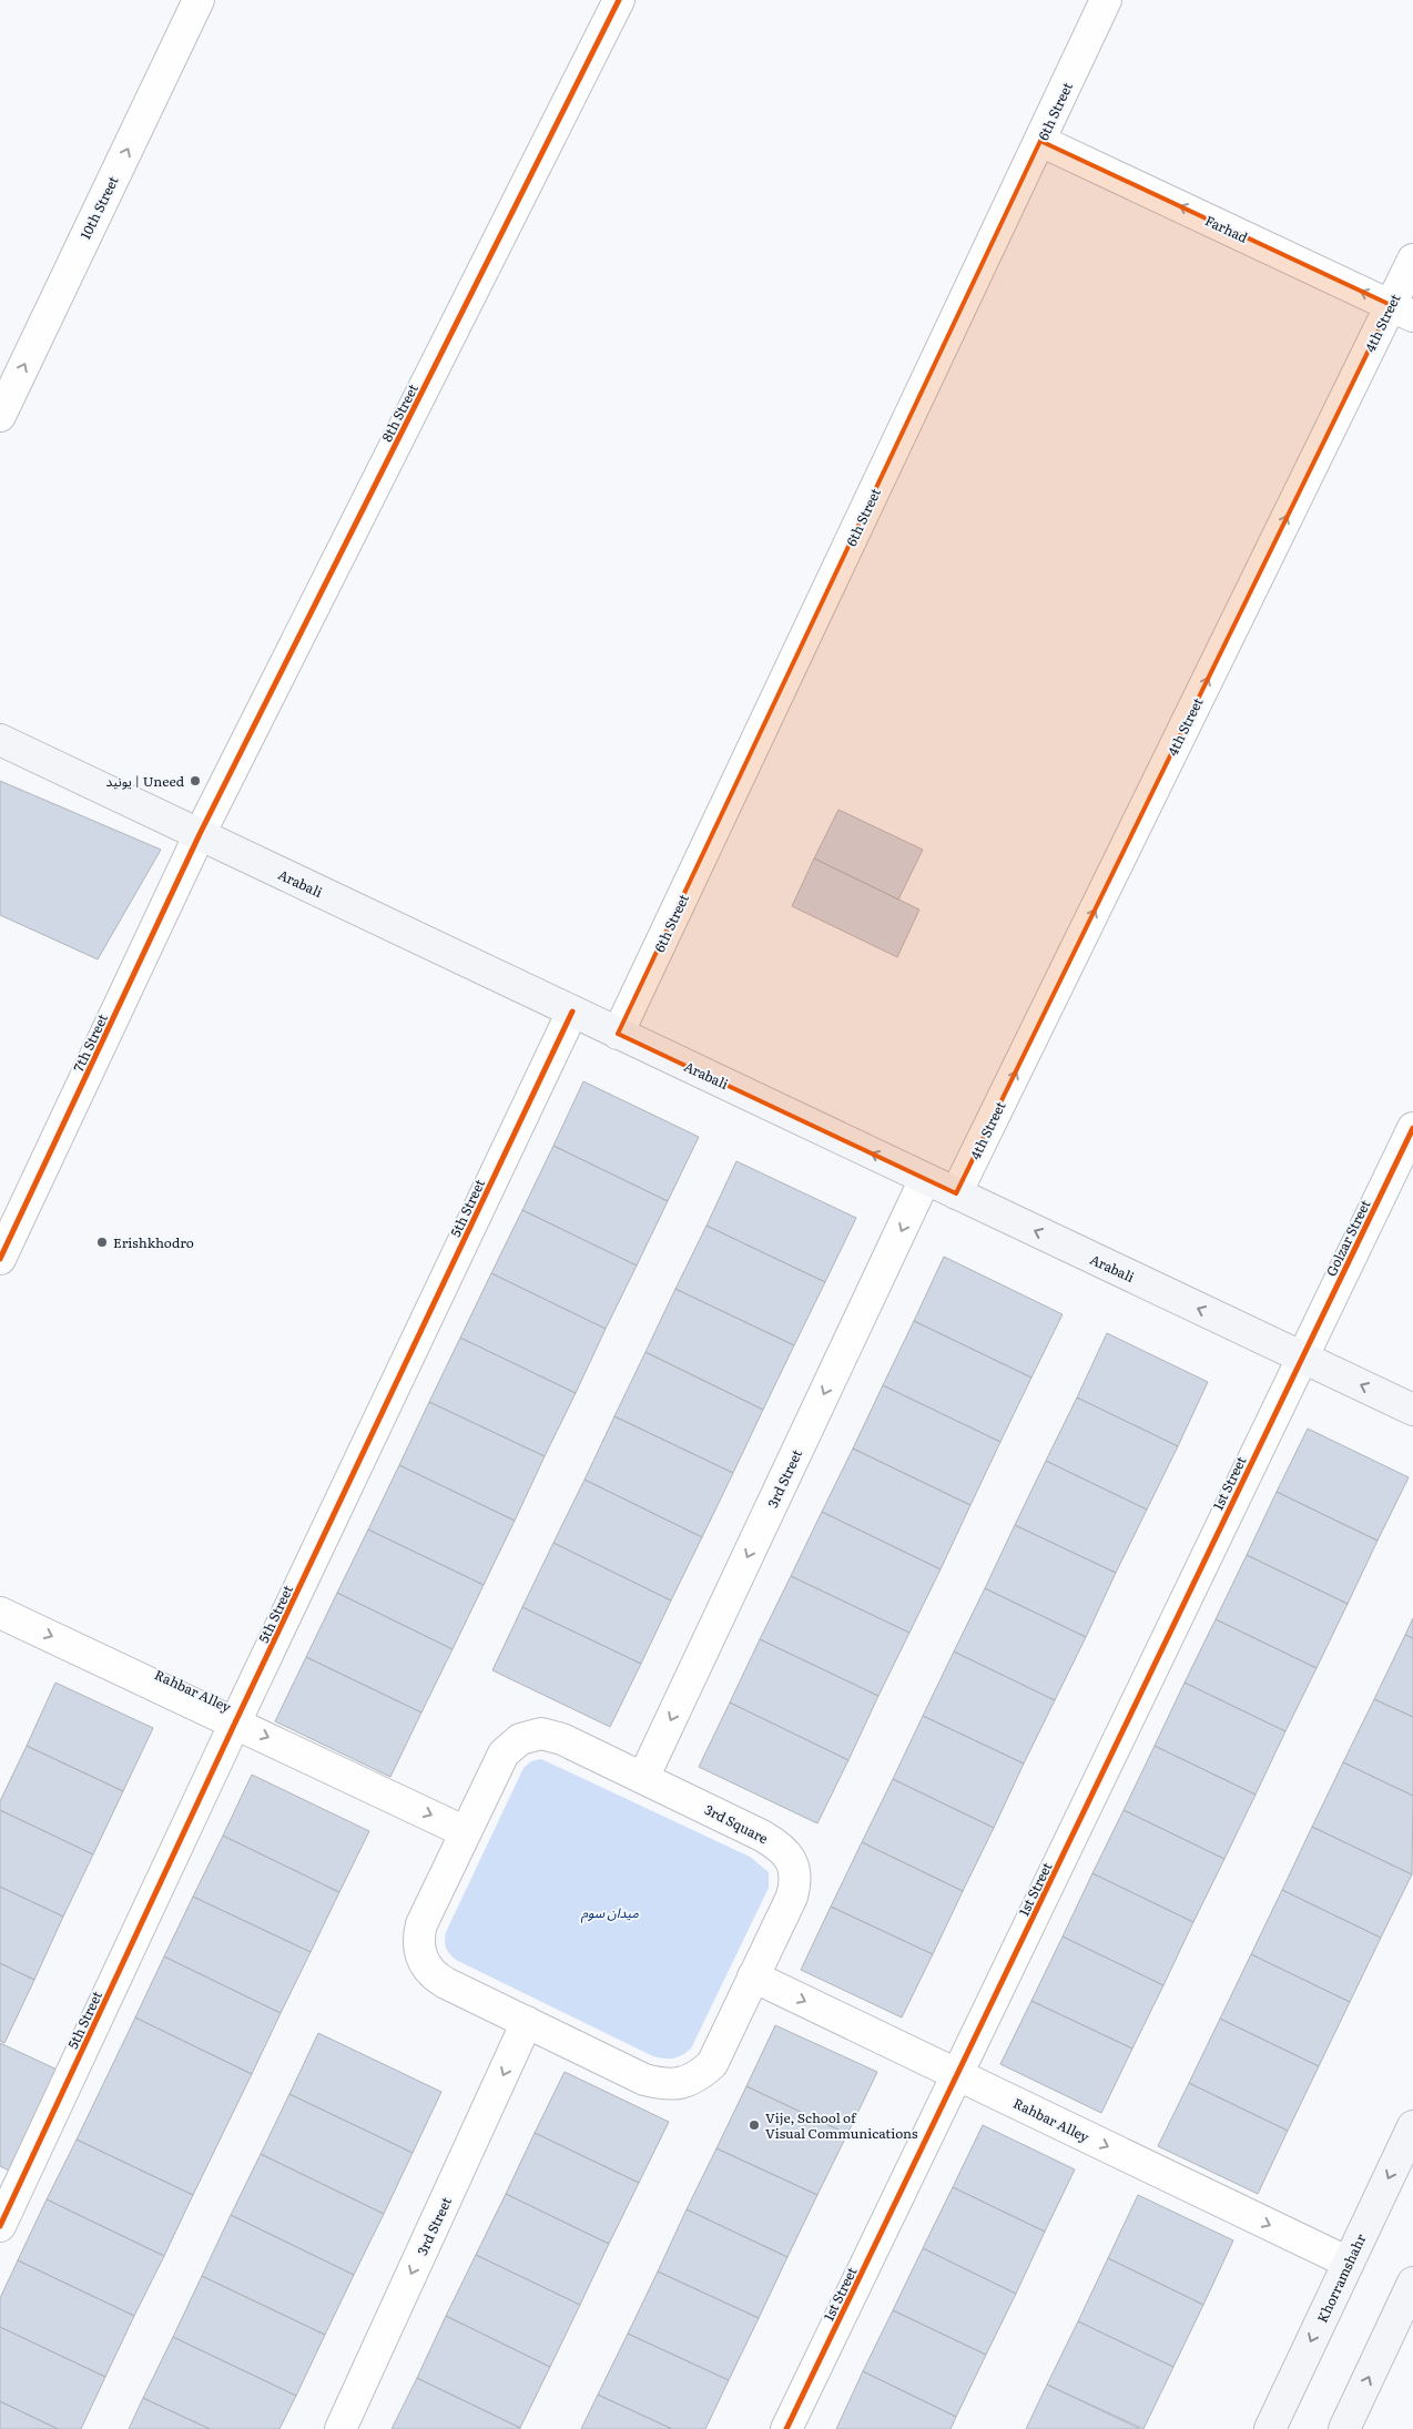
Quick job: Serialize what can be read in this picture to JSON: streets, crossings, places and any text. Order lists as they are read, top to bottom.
{
  "streets": {
    "main road": ["Arabali", "Khorramshahr"],
    "street": [
      "6th Street",
      "10th Street",
      "Farhad",
      "4th Street",
      "8th Street",
      "7th Street",
      "5th Street",
      "Golzar Street",
      "3rd Street",
      "1st Street",
      "Rahbar Alley",
      "3rd Square"
    ]
  },
  "crossings": [
    ["6th Street", "Farhad"],
    ["6th Street", "Arabali"],
    ["Farhad", "4th Street"],
    ["4th Street", "Arabali"],
    ["8th Street", "Arabali"],
    ["8th Street", "7th Street"],
    ["Arabali", "7th Street"],
    ["Arabali", "5th Street"],
    ["Arabali", "Golzar Street"],
    ["Arabali", "3rd Street"],
    ["Arabali", "1st Street"],
    ["5th Street", "Rahbar Alley"],
    ["Golzar Street", "1st Street"],
    ["3rd Street", "3rd Square"],
    ["1st Street", "Rahbar Alley"],
    ["Rahbar Alley", "3rd Square"],
    ["Rahbar Alley", "Khorramshahr"]
  ],
  "one_way": [
    "10th Street",
    "Farhad",
    "4th Street",
    "Arabali",
    "3rd Street",
    "Rahbar Alley"
  ],
  "parks": ["میدان سوم"],
  "places": ["یونید | Uneed", "Erishkhodro", "Vije, School of Visual Communications"]
}
